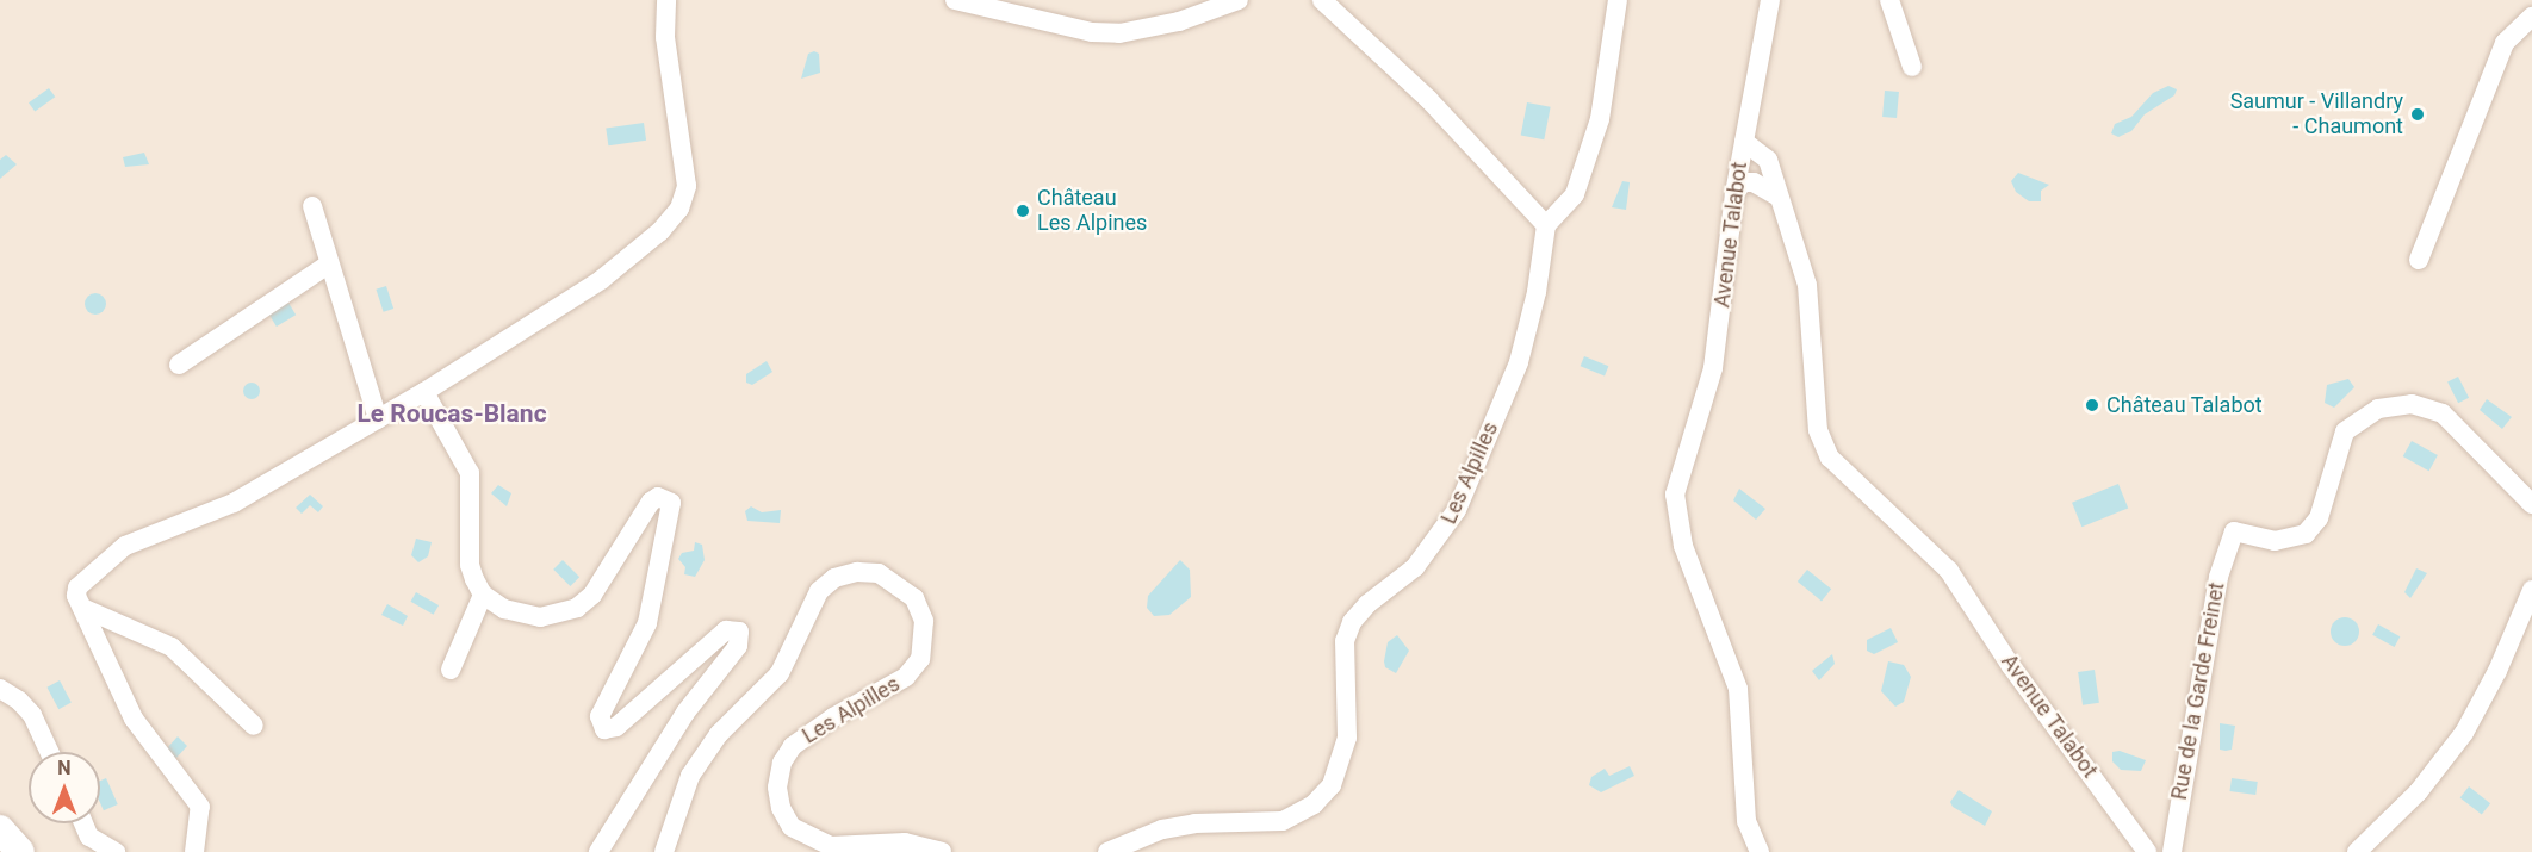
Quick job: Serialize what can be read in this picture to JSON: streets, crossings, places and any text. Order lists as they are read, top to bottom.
{
  "streets": {
    "street": ["Avenue Talabot", "Les Alpilles", "Rue de la Garde Freinet"]
  },
  "districts": ["Le Roucas-Blanc"],
  "places": ["Saumur - Villandry - Chaumont", "Château Les Alpines", "Château Talabot"],
  "north": "top"
}
